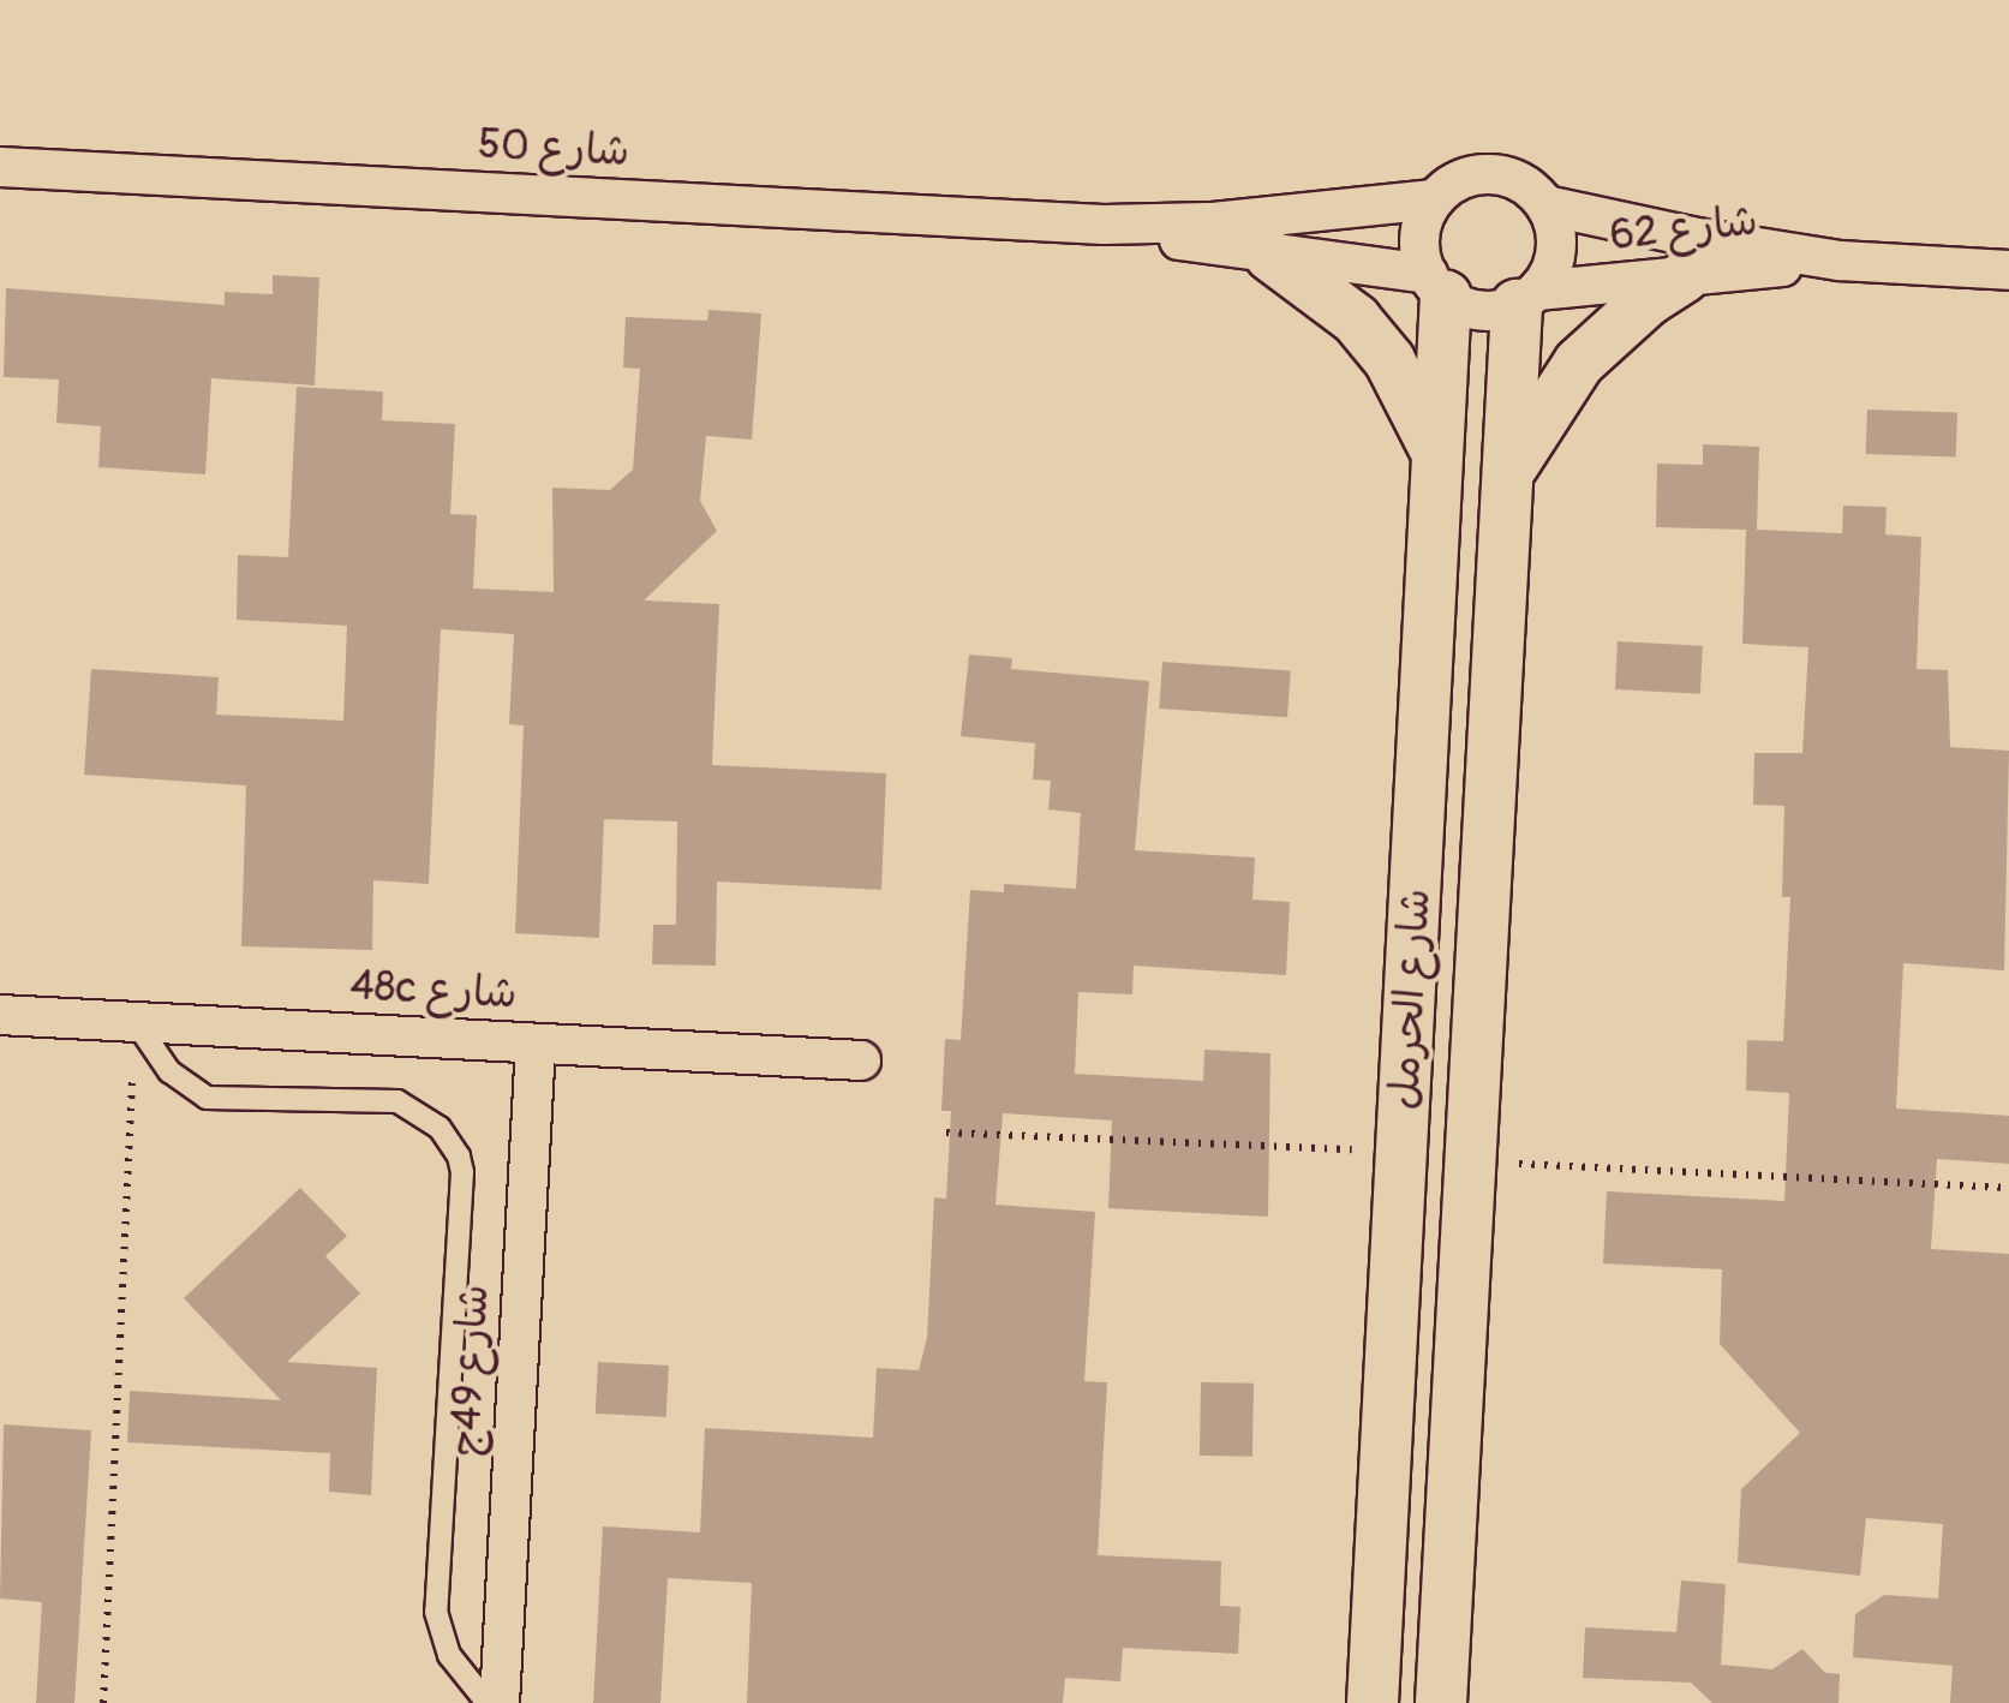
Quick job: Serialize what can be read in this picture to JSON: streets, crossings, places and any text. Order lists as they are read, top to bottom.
{
  "streets": {
    "street": [
      "شارع 50",
      "شارع 62",
      "48c شارع",
      "شارع الحرمل",
      "شارع 49ج"
    ]
  },
  "crossings": [
    ["شارع 50", "شارع 62"],
    ["شارع 50", "شارع الحرمل"],
    ["شارع 62", "شارع الحرمل"],
    ["48c شارع", "شارع 49ج"]
  ]
}
